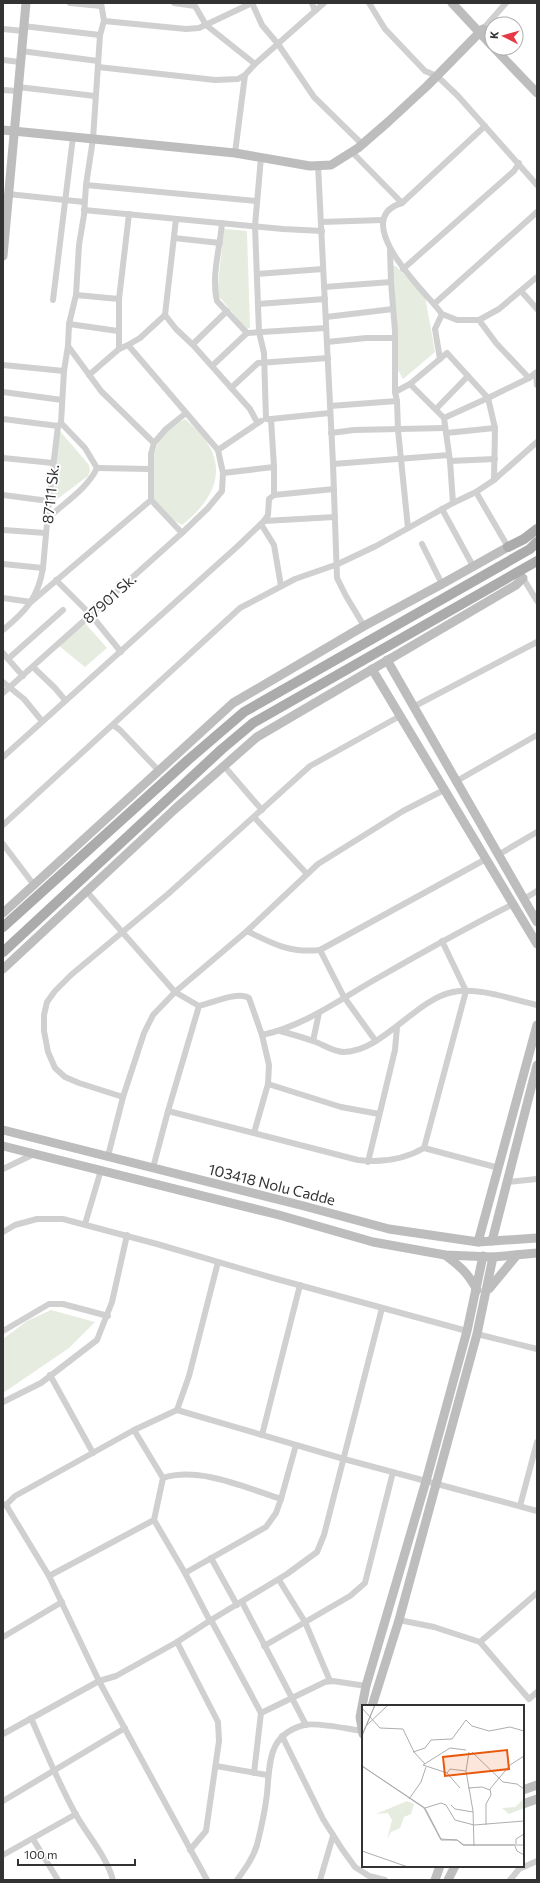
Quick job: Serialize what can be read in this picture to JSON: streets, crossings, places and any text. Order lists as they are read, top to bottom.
{
  "streets": {
    "street": ["87111 Sk.", "87901 Sk.", "103418 Nolu Cadde"]
  },
  "scale_bar": "100 m",
  "north": "left"
}
